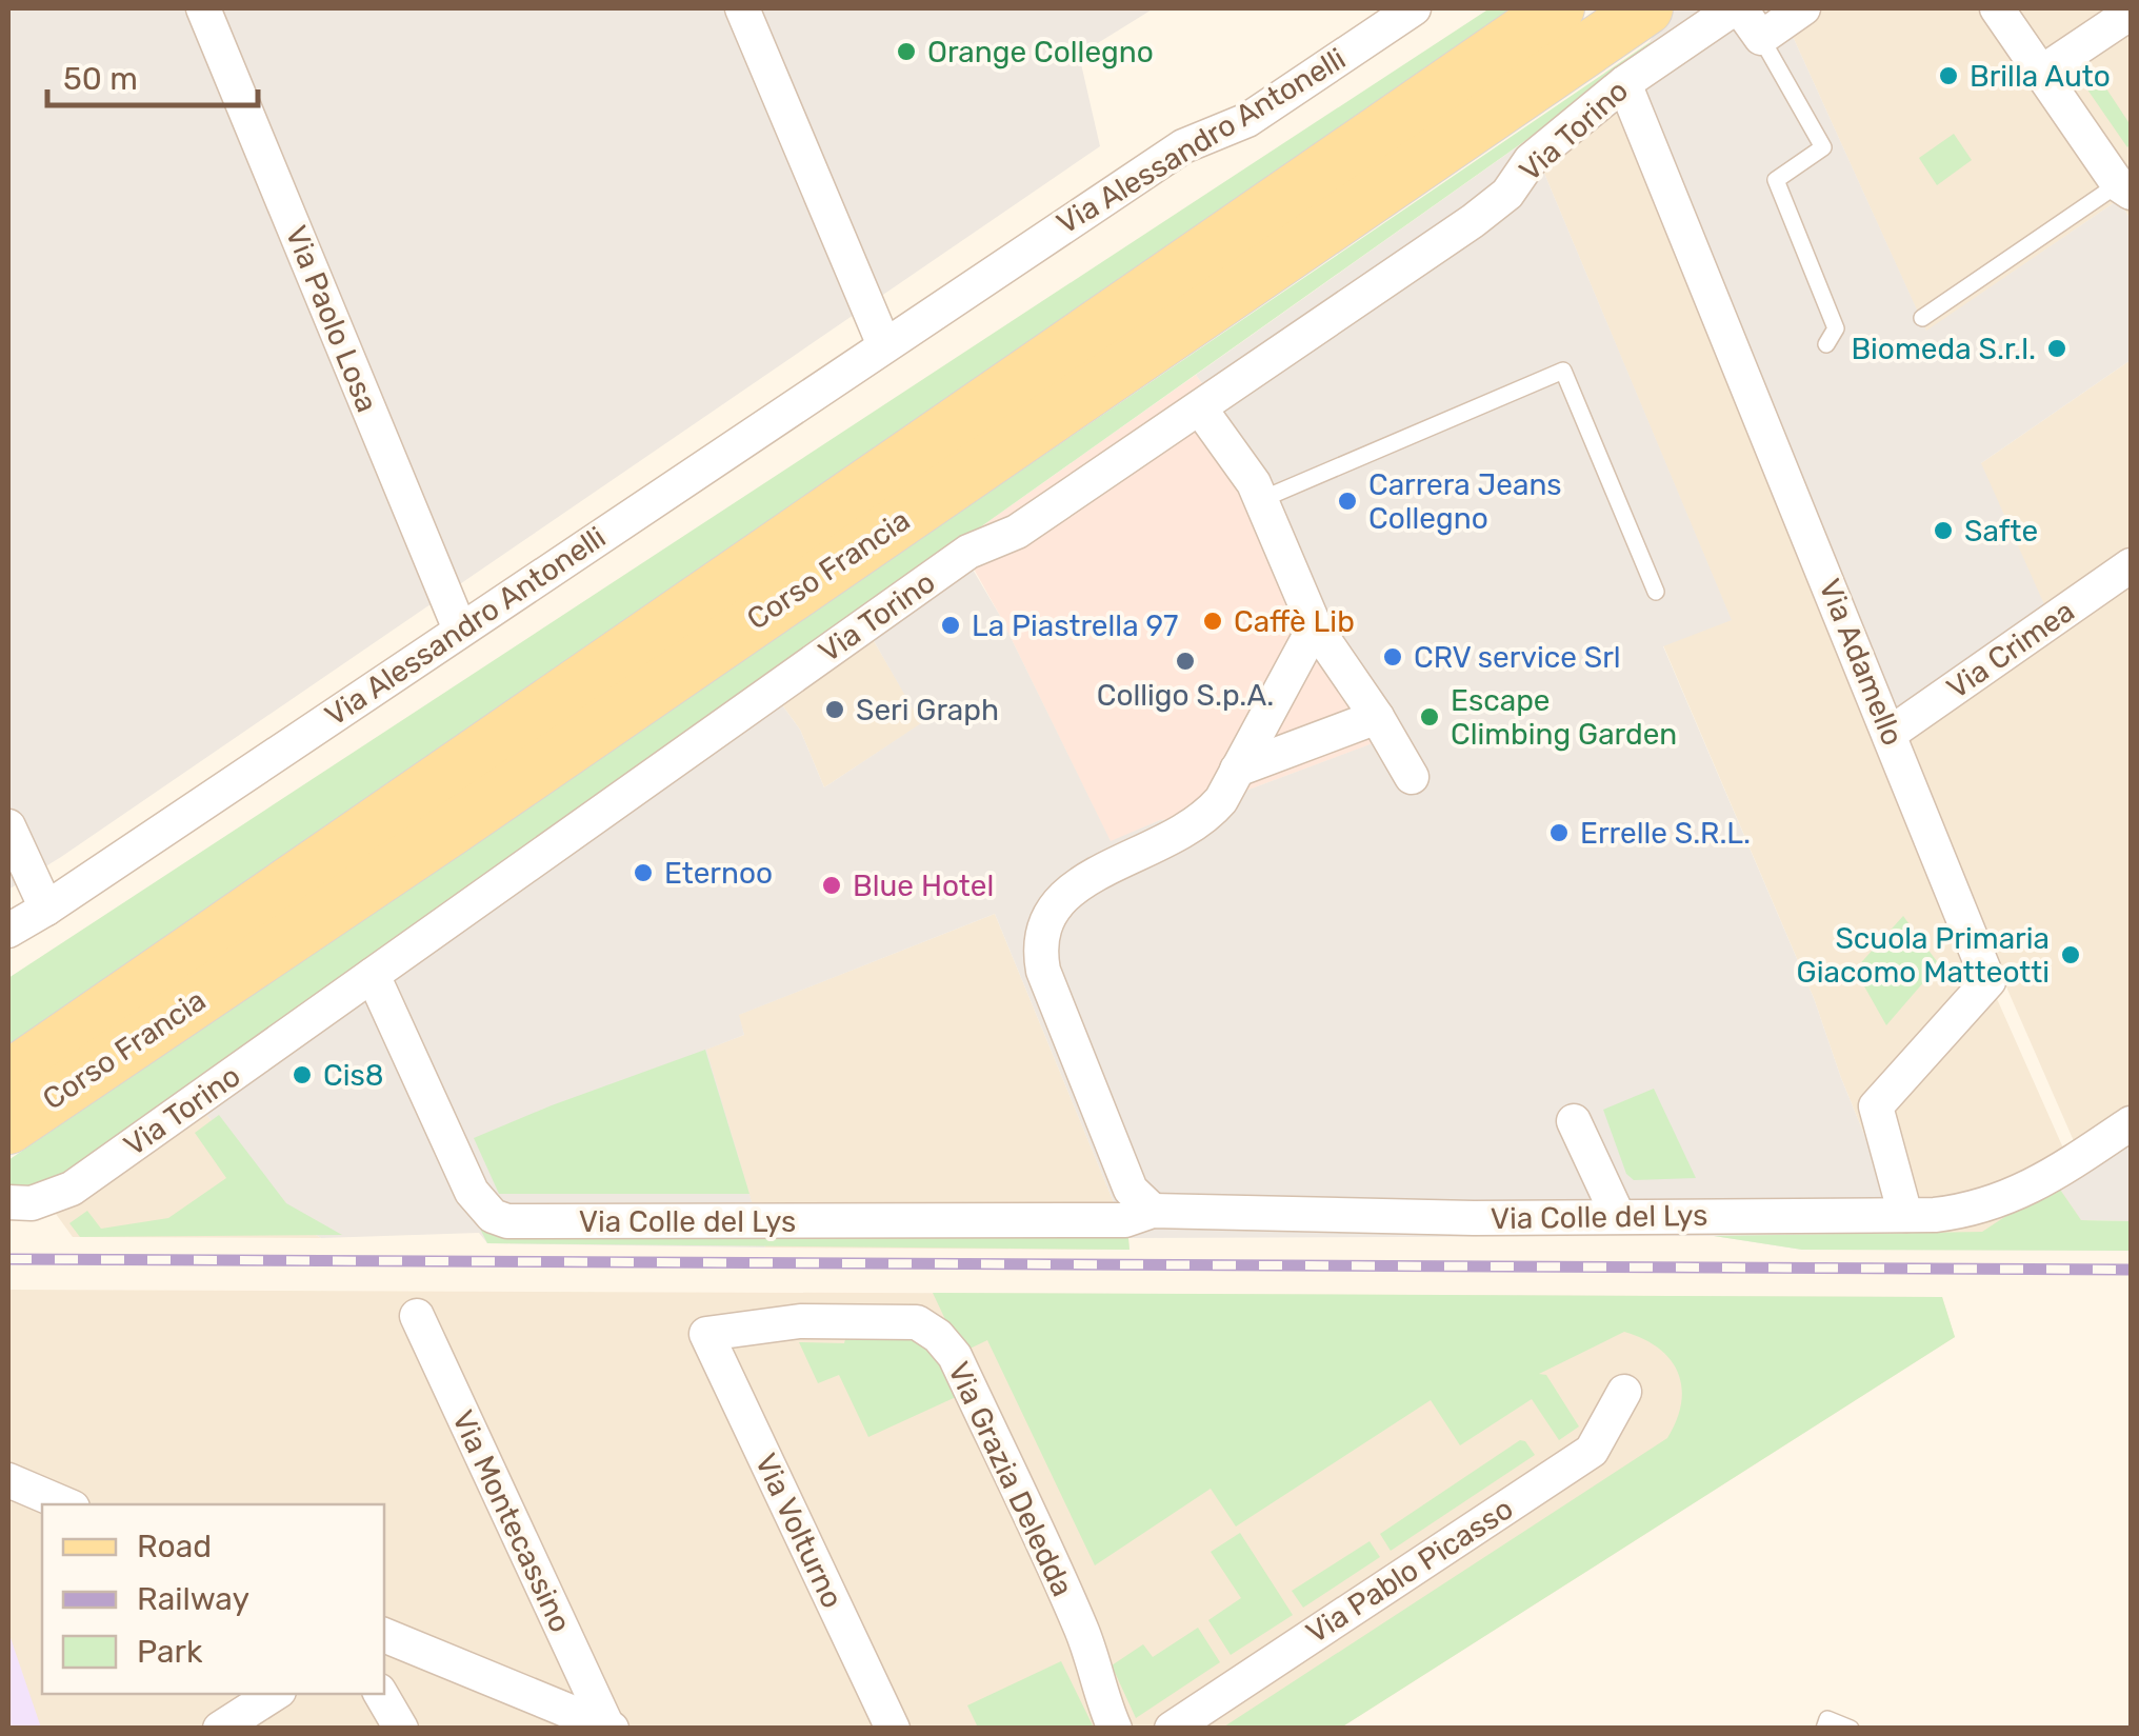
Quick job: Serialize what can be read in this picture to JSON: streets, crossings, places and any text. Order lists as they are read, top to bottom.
{
  "streets": {
    "main road": ["Corso Francia"],
    "street": [
      "Via Torino",
      "Via Alessandro Antonelli",
      "Via Paolo Losa",
      "Via Crimea",
      "Via Adamello",
      "Via Colle del Lys",
      "Via Grazia Deledda",
      "Via Montecassino",
      "Via Volturno",
      "Via Pablo Picasso"
    ]
  },
  "crossings": [
    ["Via Torino", "Via Adamello"],
    ["Via Torino", "Via Colle del Lys"],
    ["Via Alessandro Antonelli", "Via Paolo Losa"],
    ["Via Crimea", "Via Adamello"],
    ["Via Adamello", "Via Colle del Lys"],
    ["Via Grazia Deledda", "Via Volturno"]
  ],
  "places": [
    "Orange Collegno",
    "Brilla Auto",
    "Biomeda S.r.l.",
    "Carrera Jeans Collegno",
    "Safte",
    "Caffè Lib",
    "La Piastrella 97",
    "CRV service Srl",
    "Colligo S.p.A.",
    "Seri Graph",
    "Escape Climbing Garden",
    "Errelle S.R.L.",
    "Eternoo",
    "Blue Hotel",
    "Scuola Primaria Giacomo Matteotti",
    "Cis8"
  ],
  "legend": ["Road", "Railway", "Park"],
  "scale_bar": "50 m"
}
